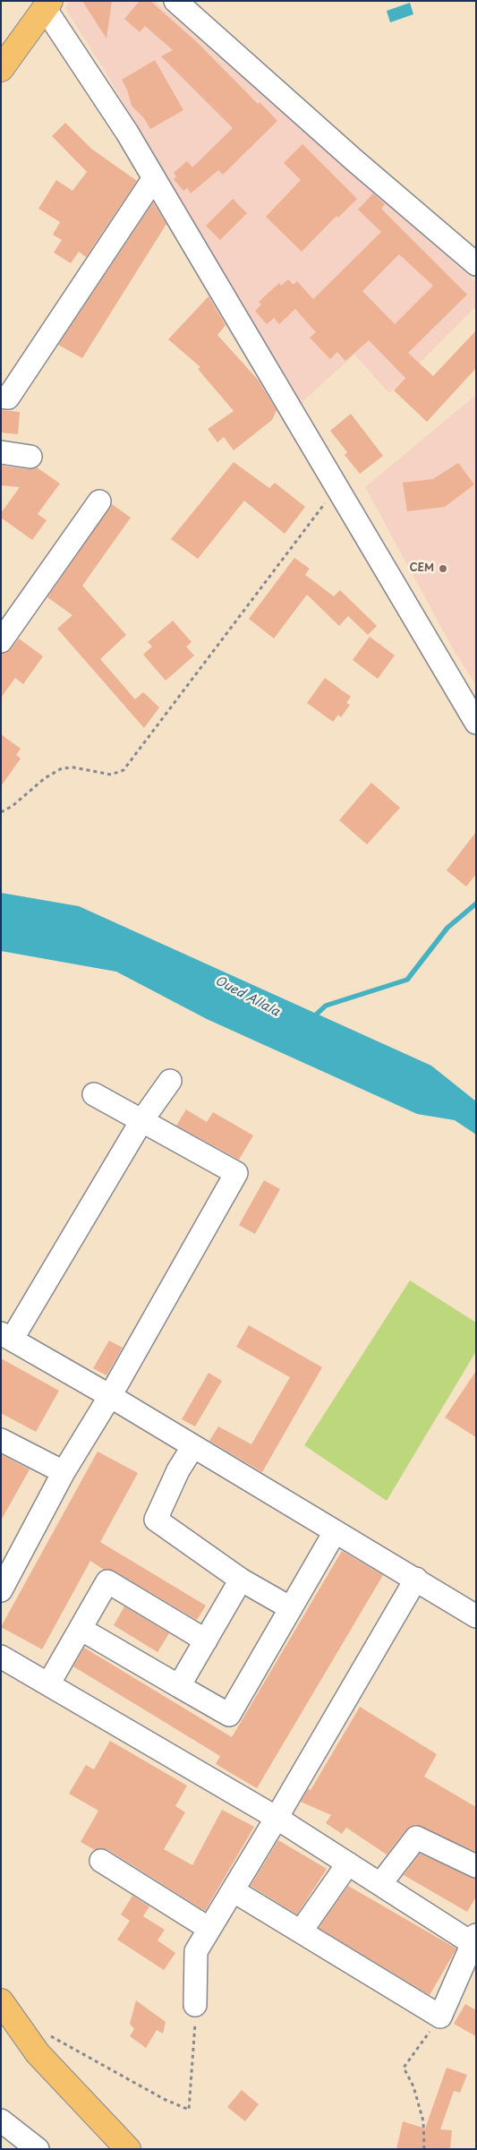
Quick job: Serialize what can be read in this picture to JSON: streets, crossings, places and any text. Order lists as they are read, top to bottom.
{
  "water": ["Oued Allala"],
  "places": ["CEM"]
}
